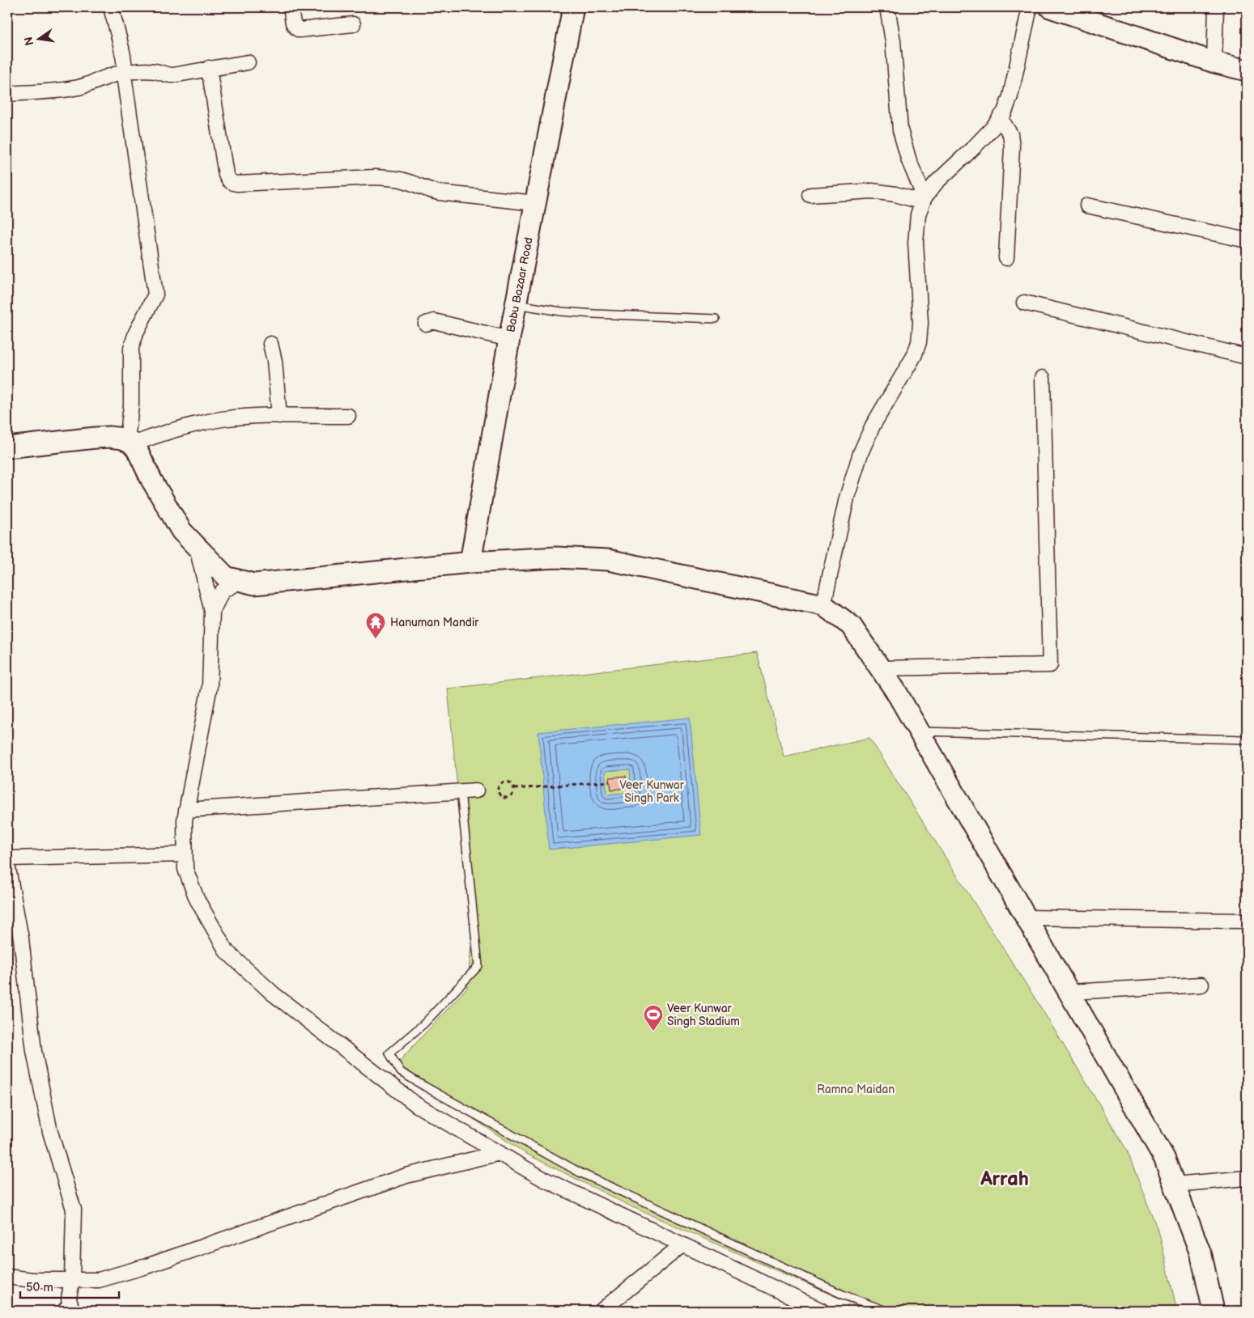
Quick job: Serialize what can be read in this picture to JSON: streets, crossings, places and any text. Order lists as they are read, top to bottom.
{
  "streets": {
    "street": ["Babu Bazaar Road"]
  },
  "districts": ["Arrah"],
  "parks": ["Veer Kunwar Singh Park", "Ramna Maidan"],
  "places": {
    "temple": ["Hanuman Mandir"],
    "sports": ["Veer Kunwar Singh Stadium"]
  },
  "scale_bar": "50 m",
  "north": "left"
}
